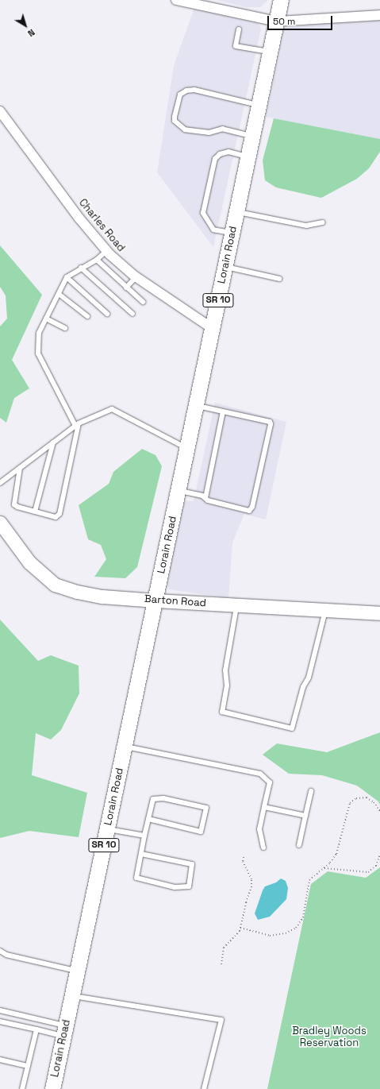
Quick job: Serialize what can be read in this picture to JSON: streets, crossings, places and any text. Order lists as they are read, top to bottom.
{
  "streets": {
    "main road": ["Lorain Road", "SR 10"],
    "street": ["Charles Road", "Barton Road"]
  },
  "crossings": [
    ["Charles Road", "Lorain Road"],
    ["Lorain Road", "Barton Road"]
  ],
  "parks": ["Bradley Woods Reservation"],
  "scale_bar": "50 m",
  "north": "bottom right"
}
